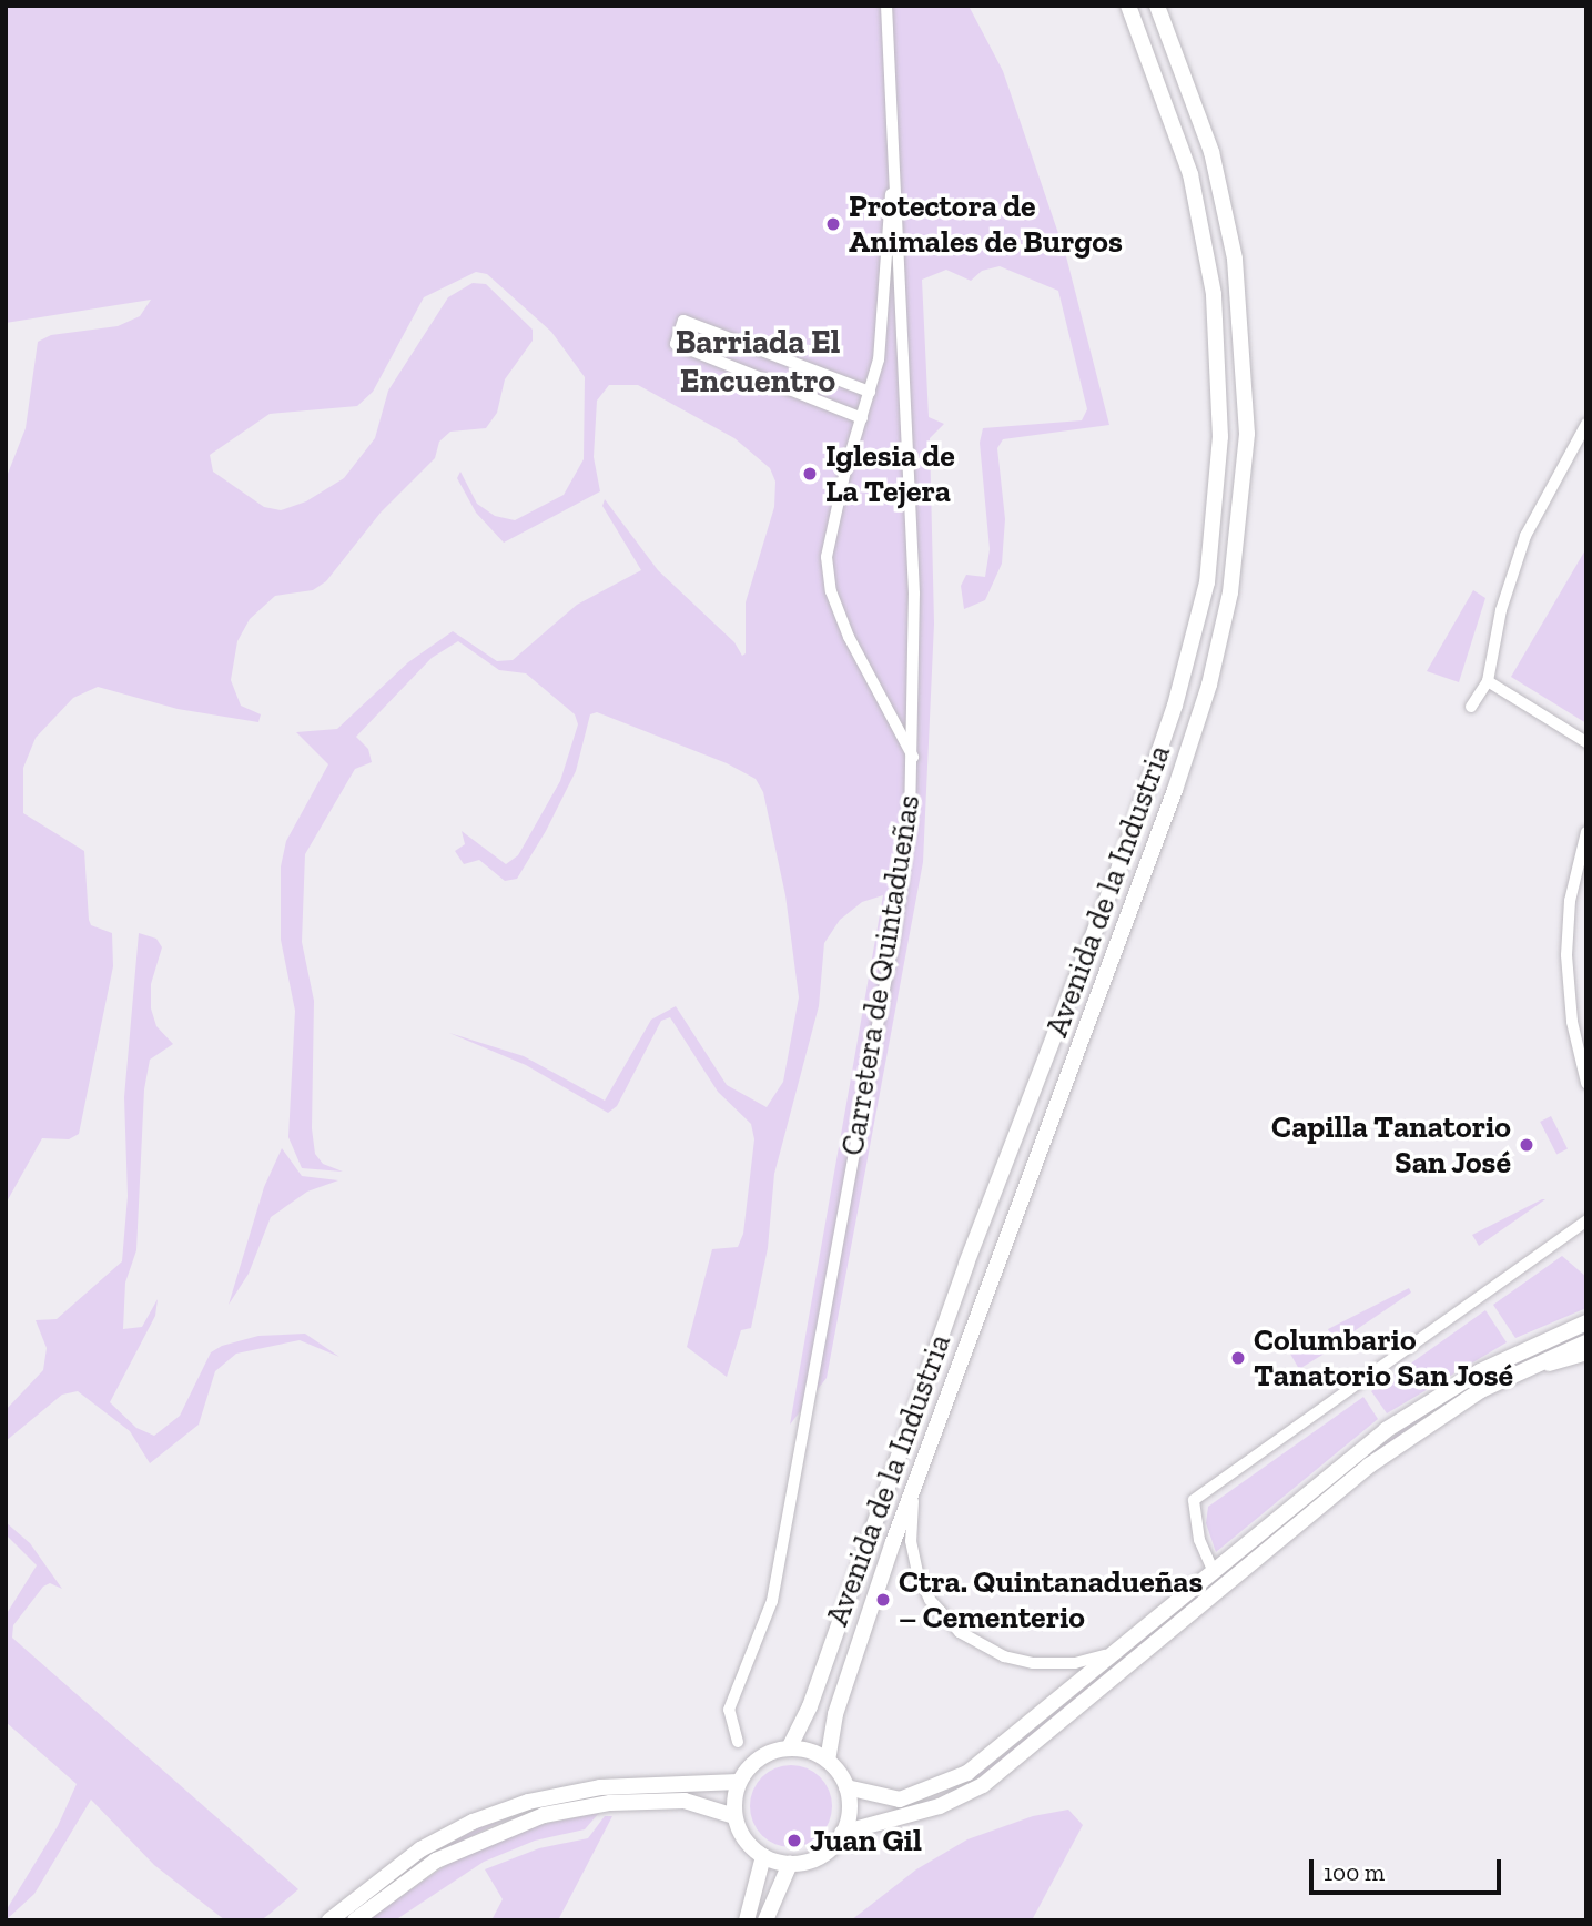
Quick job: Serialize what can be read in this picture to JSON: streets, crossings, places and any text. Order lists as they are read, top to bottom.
{
  "streets": {
    "main road": ["Avenida de la Industria"],
    "street": ["Carretera de Quintadueñas"]
  },
  "districts": ["Barriada El Encuentro"],
  "places": [
    "Protectora de Animales de Burgos",
    "Iglesia de La Tejera",
    "Capilla Tanatorio San José",
    "Columbario Tanatorio San José",
    "Ctra. Quintanadueñas – Cementerio",
    "Juan Gil"
  ],
  "scale_bar": "100 m"
}
